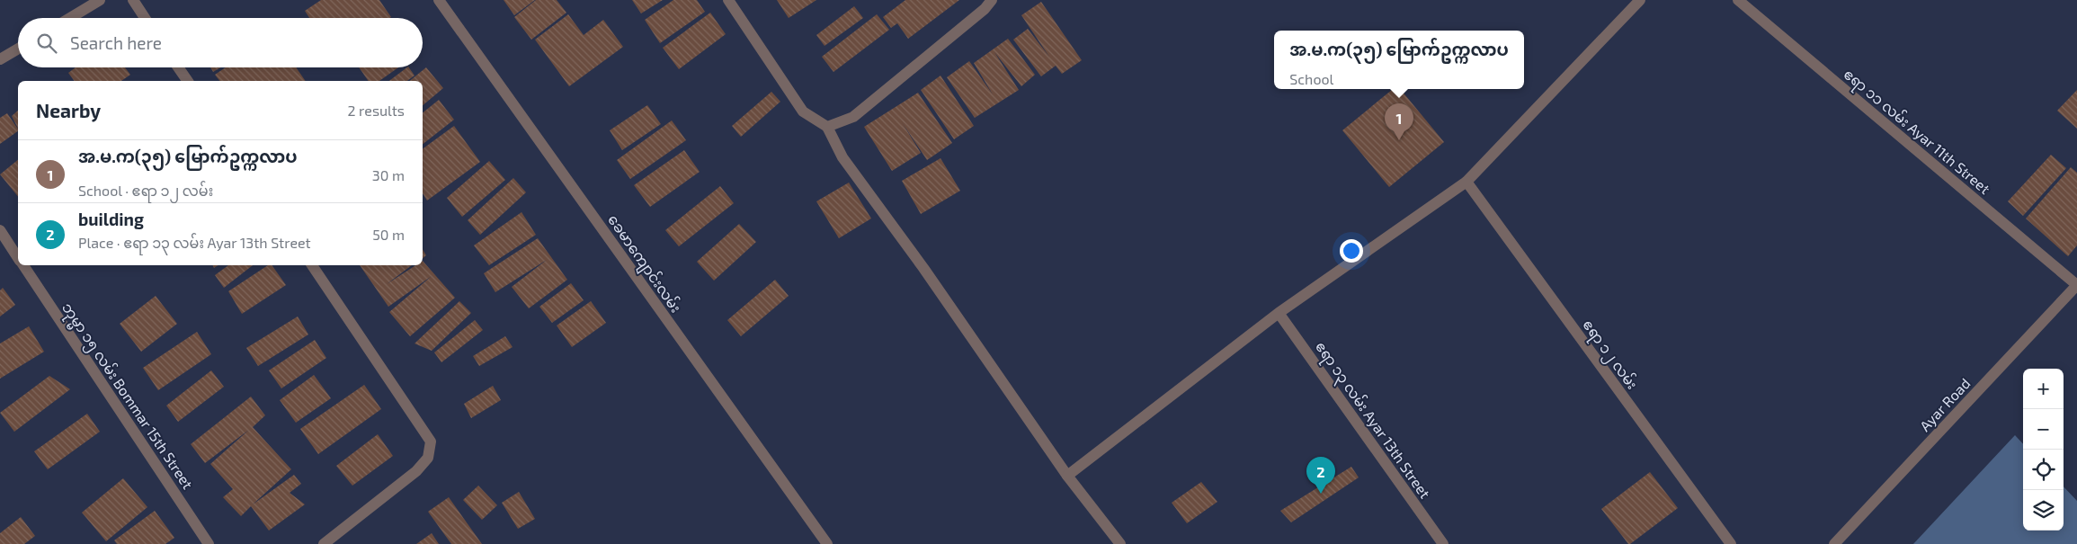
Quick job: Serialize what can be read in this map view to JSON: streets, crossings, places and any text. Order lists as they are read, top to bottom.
{
  "streets": {
    "street": [
      "ဧရာ ၁၁ လမ်း Ayar 11th Street",
      "ခေမာကျောင်းလမ်း",
      "ဧရာ ၁၂ လမ်း",
      "ဘုမ္မာ ၁၅ လမ်း Bommar 15th Street",
      "Ayar Road",
      "ဧရာ ၁၃ လမ်း Ayar 13th Street"
    ]
  },
  "crossings": [
    ["ဧရာ ၁၁ လမ်း Ayar 11th Street", "Ayar Road"]
  ],
  "page": {
    "search": "Search here",
    "popup": ["အ.မ.က(၃၅) မြောက်ဥက္ကလာပ", "School"],
    "heading": ["Nearby", "2 results"],
    "pins": ["1", "2"],
    "list": [
      {
        "mark": "1",
        "name": "အ.မ.က(၃၅) မြောက်ဥက္ကလာပ",
        "note": "School · ဧရာ ၁၂ လမ်း",
        "value": "30 m"
      },
      {
        "mark": "2",
        "name": "building",
        "note": "Place · ဧရာ ၁၃ လမ်း Ayar 13th Street",
        "value": "50 m"
      }
    ],
    "map_buttons": ["+", "−"]
  }
}
